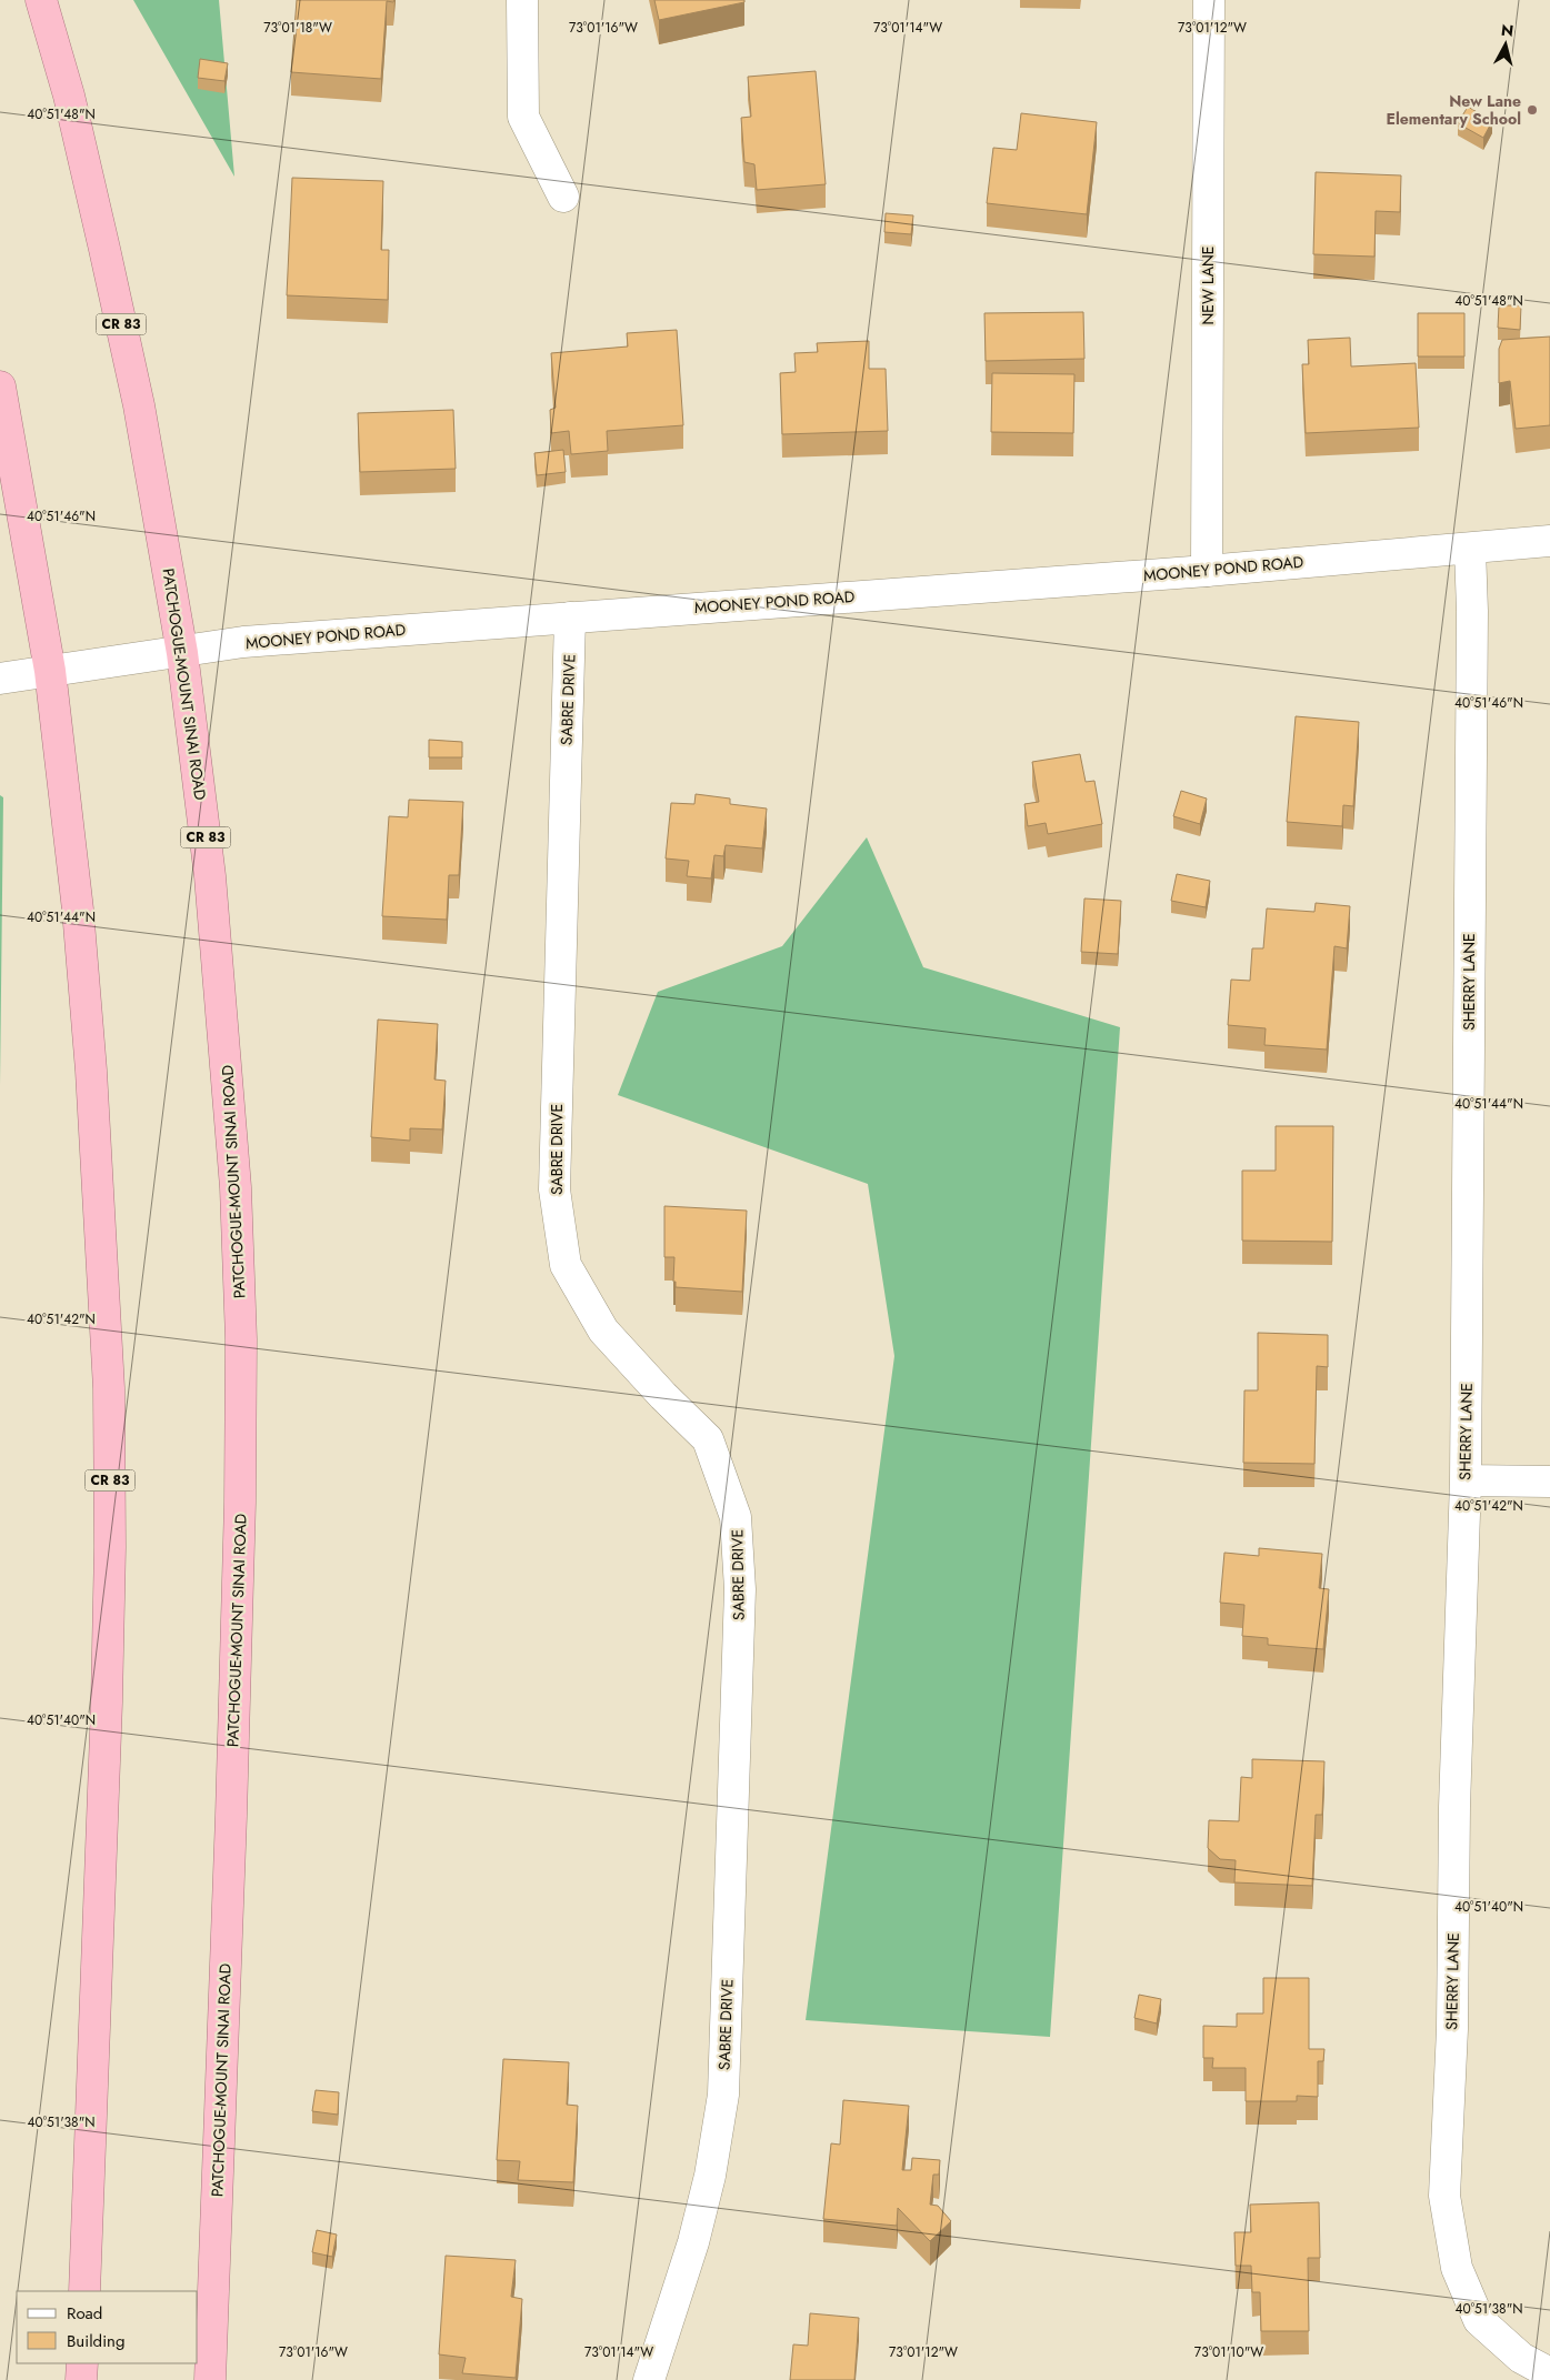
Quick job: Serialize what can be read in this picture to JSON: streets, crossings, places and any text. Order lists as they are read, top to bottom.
{
  "streets": {
    "highway": ["CR 83", "PATCHOGUE-MOUNT SINAI ROAD"],
    "street": [
      "NEW LANE",
      "MOONEY POND ROAD",
      "SABRE DRIVE",
      "SHERRY LANE"
    ]
  },
  "crossings": [
    ["NEW LANE", "MOONEY POND ROAD"],
    ["CR 83", "MOONEY POND ROAD"],
    ["MOONEY POND ROAD", "PATCHOGUE-MOUNT SINAI ROAD"],
    ["MOONEY POND ROAD", "SABRE DRIVE"],
    ["MOONEY POND ROAD", "SHERRY LANE"]
  ],
  "places": ["New Lane Elementary School"],
  "legend": ["Road", "Building"],
  "north": "top",
  "coordinates": [
    "73°01'18\"W",
    "73°01'16\"W",
    "73°01'14\"W",
    "73°01'12\"W",
    "40°51'48\"N",
    "40°51'46\"N",
    "40°51'44\"N",
    "40°51'42\"N",
    "40°51'40\"N",
    "40°51'38\"N",
    "73°01'10\"W"
  ]
}
